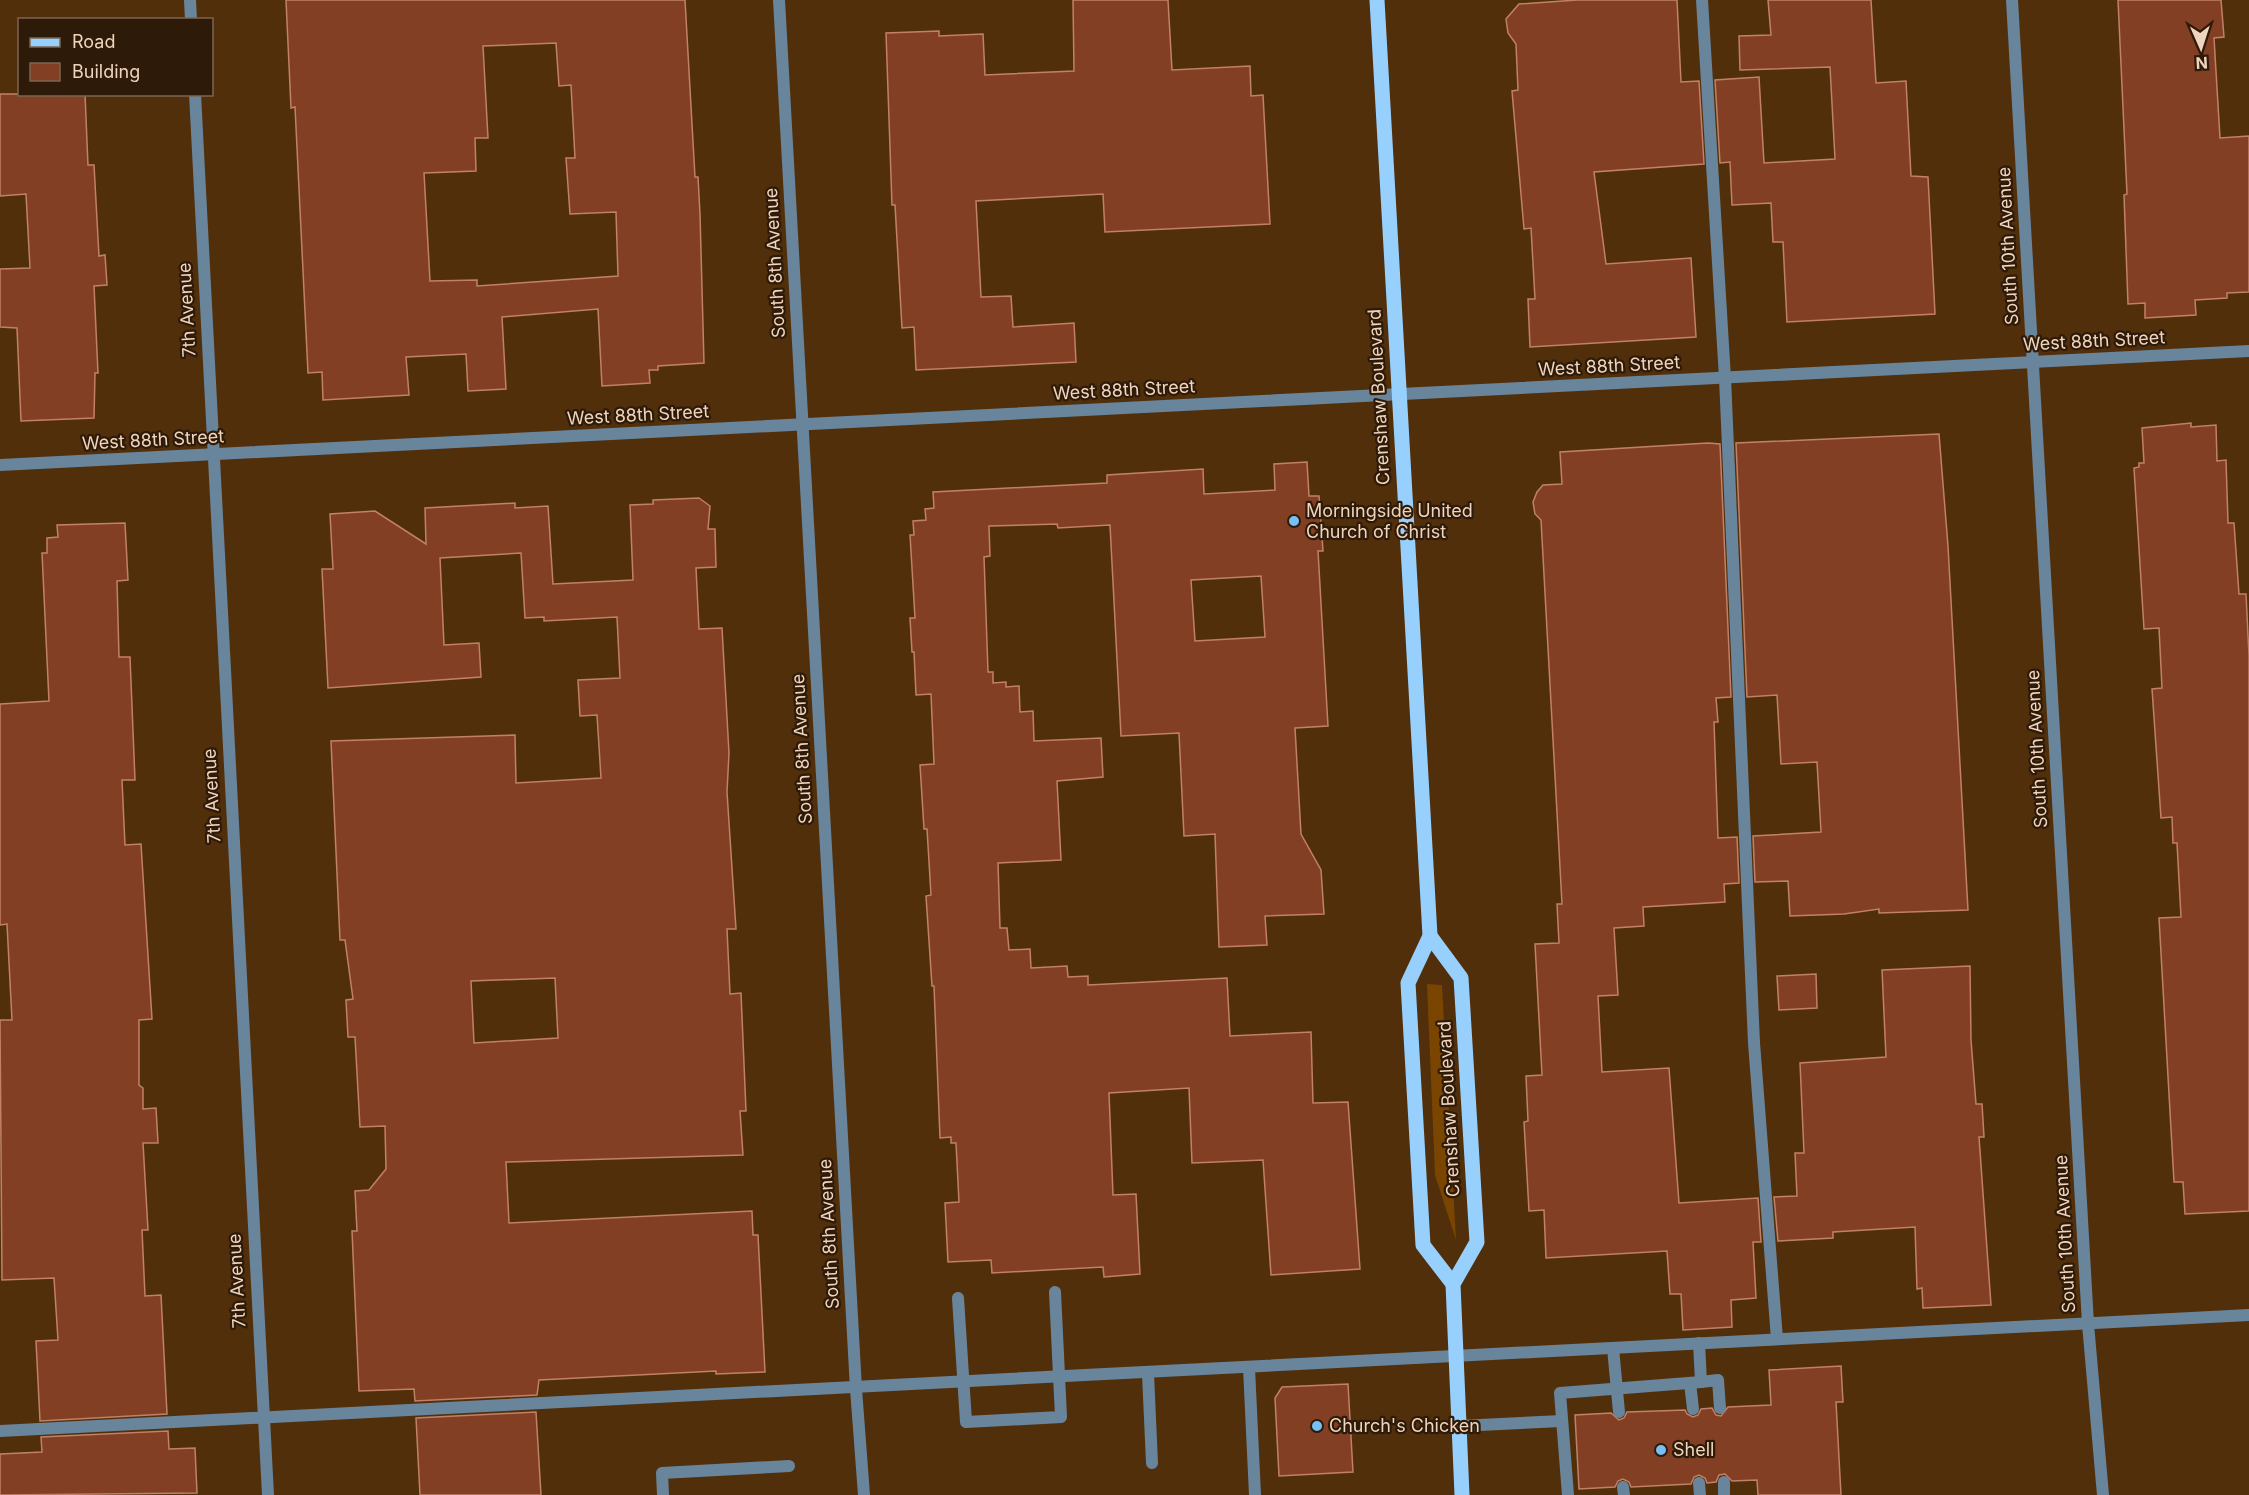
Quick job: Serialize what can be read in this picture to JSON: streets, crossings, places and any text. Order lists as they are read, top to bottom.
{
  "streets": {
    "main road": ["Crenshaw Boulevard"],
    "street": [
      "South 10th Avenue",
      "South 8th Avenue",
      "7th Avenue",
      "West 88th Street"
    ]
  },
  "crossings": [
    ["South 10th Avenue", "West 88th Street"],
    ["South 8th Avenue", "West 88th Street"],
    ["7th Avenue", "West 88th Street"],
    ["West 88th Street", "Crenshaw Boulevard"]
  ],
  "places": ["Morningside United Church of Christ", "Church's Chicken", "Shell"],
  "legend": ["Road", "Building"],
  "north": "bottom"
}
